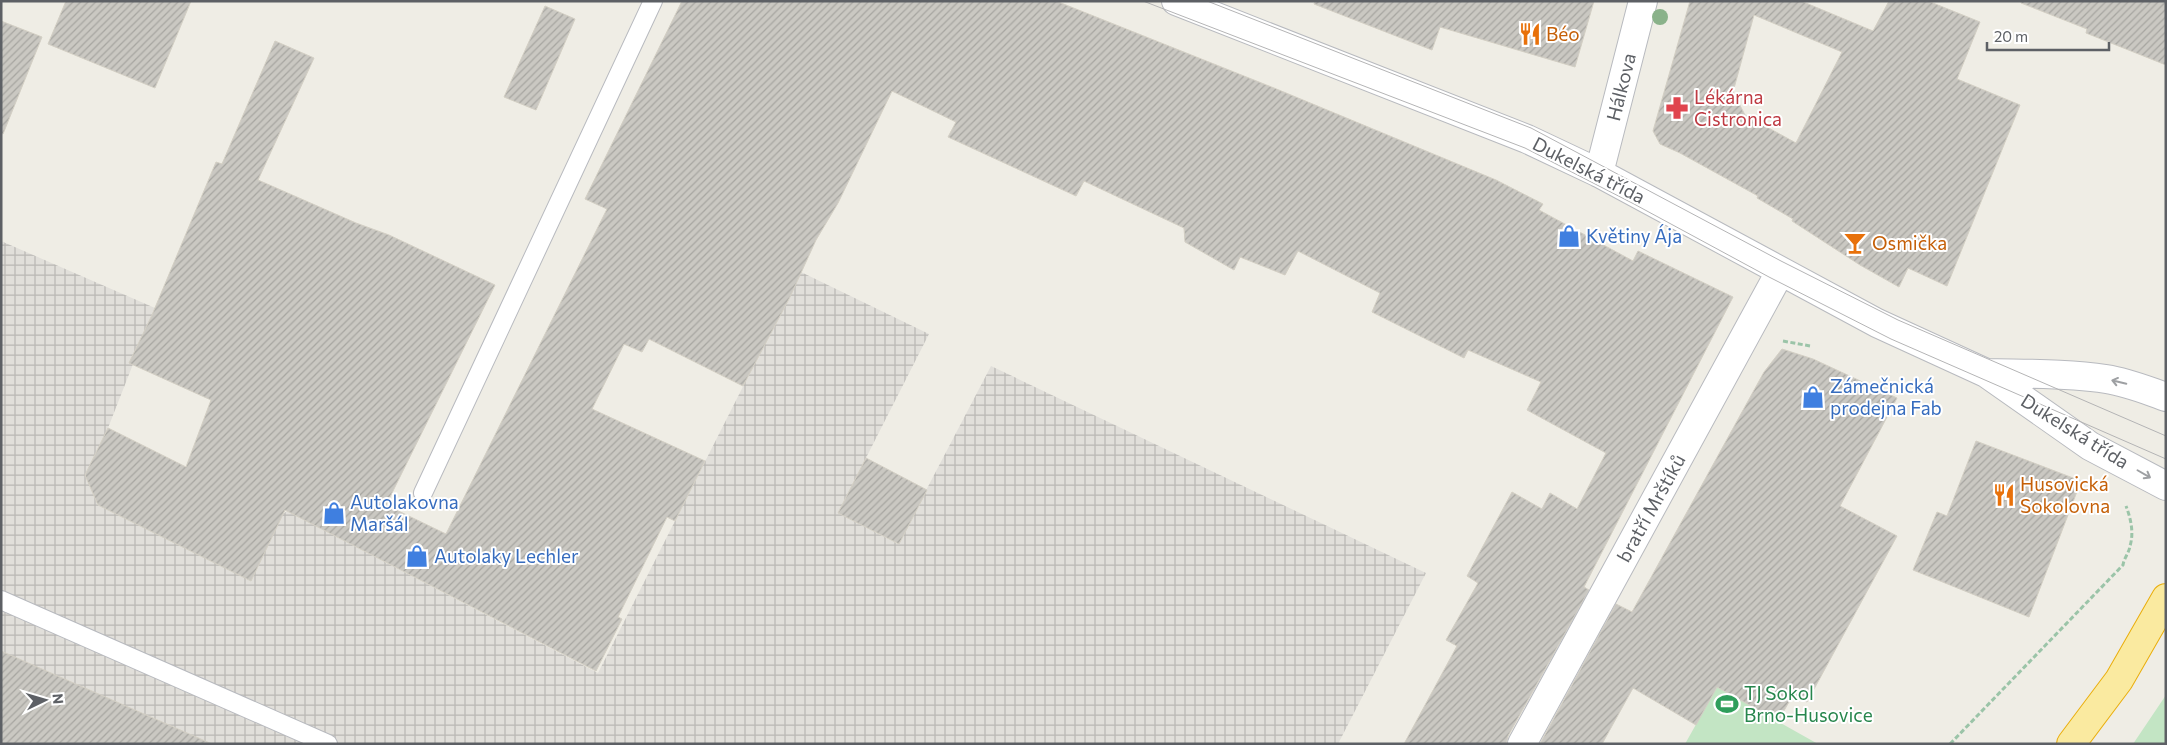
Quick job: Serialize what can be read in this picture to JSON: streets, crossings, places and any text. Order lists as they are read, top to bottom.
{
  "streets": {
    "street": ["Hálkova", "Dukelská třída", "bratří Mrštíků"]
  },
  "crossings": [
    ["Hálkova", "Dukelská třída"],
    ["Dukelská třída", "bratří Mrštíků"]
  ],
  "places": {
    "restaurant": ["Béo", "Husovická Sokolovna"],
    "pharmacy": ["Lékárna Cistronica"],
    "shop": [
      "Květiny Ája",
      "Zámečnická prodejna Fab",
      "Autolakovna Maršál",
      "Autolaky Lechler"
    ],
    "bar": ["Osmička"],
    "sports": ["TJ Sokol Brno-Husovice"]
  },
  "scale_bar": "20 m",
  "north": "right"
}
